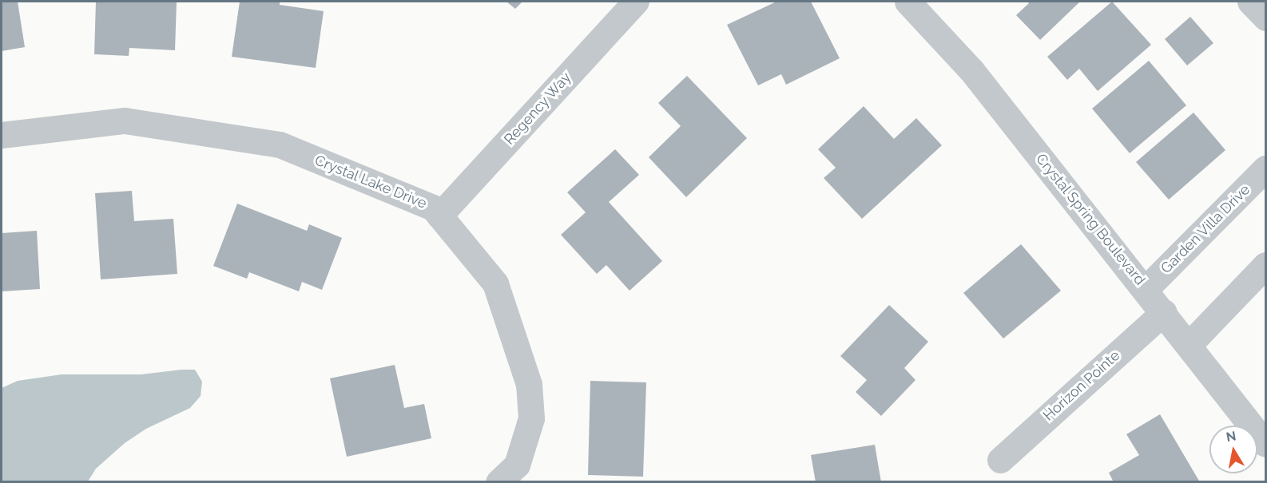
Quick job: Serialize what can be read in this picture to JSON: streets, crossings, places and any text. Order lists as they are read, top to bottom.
{
  "streets": {
    "street": [
      "Regency Way",
      "Crystal Lake Drive",
      "Crystal Spring Boulevard",
      "Garden Villa Drive",
      "Horizon Pointe"
    ]
  },
  "crossings": [
    ["Regency Way", "Crystal Lake Drive"],
    ["Crystal Spring Boulevard", "Garden Villa Drive"],
    ["Crystal Spring Boulevard", "Horizon Pointe"]
  ],
  "north": "top"
}
